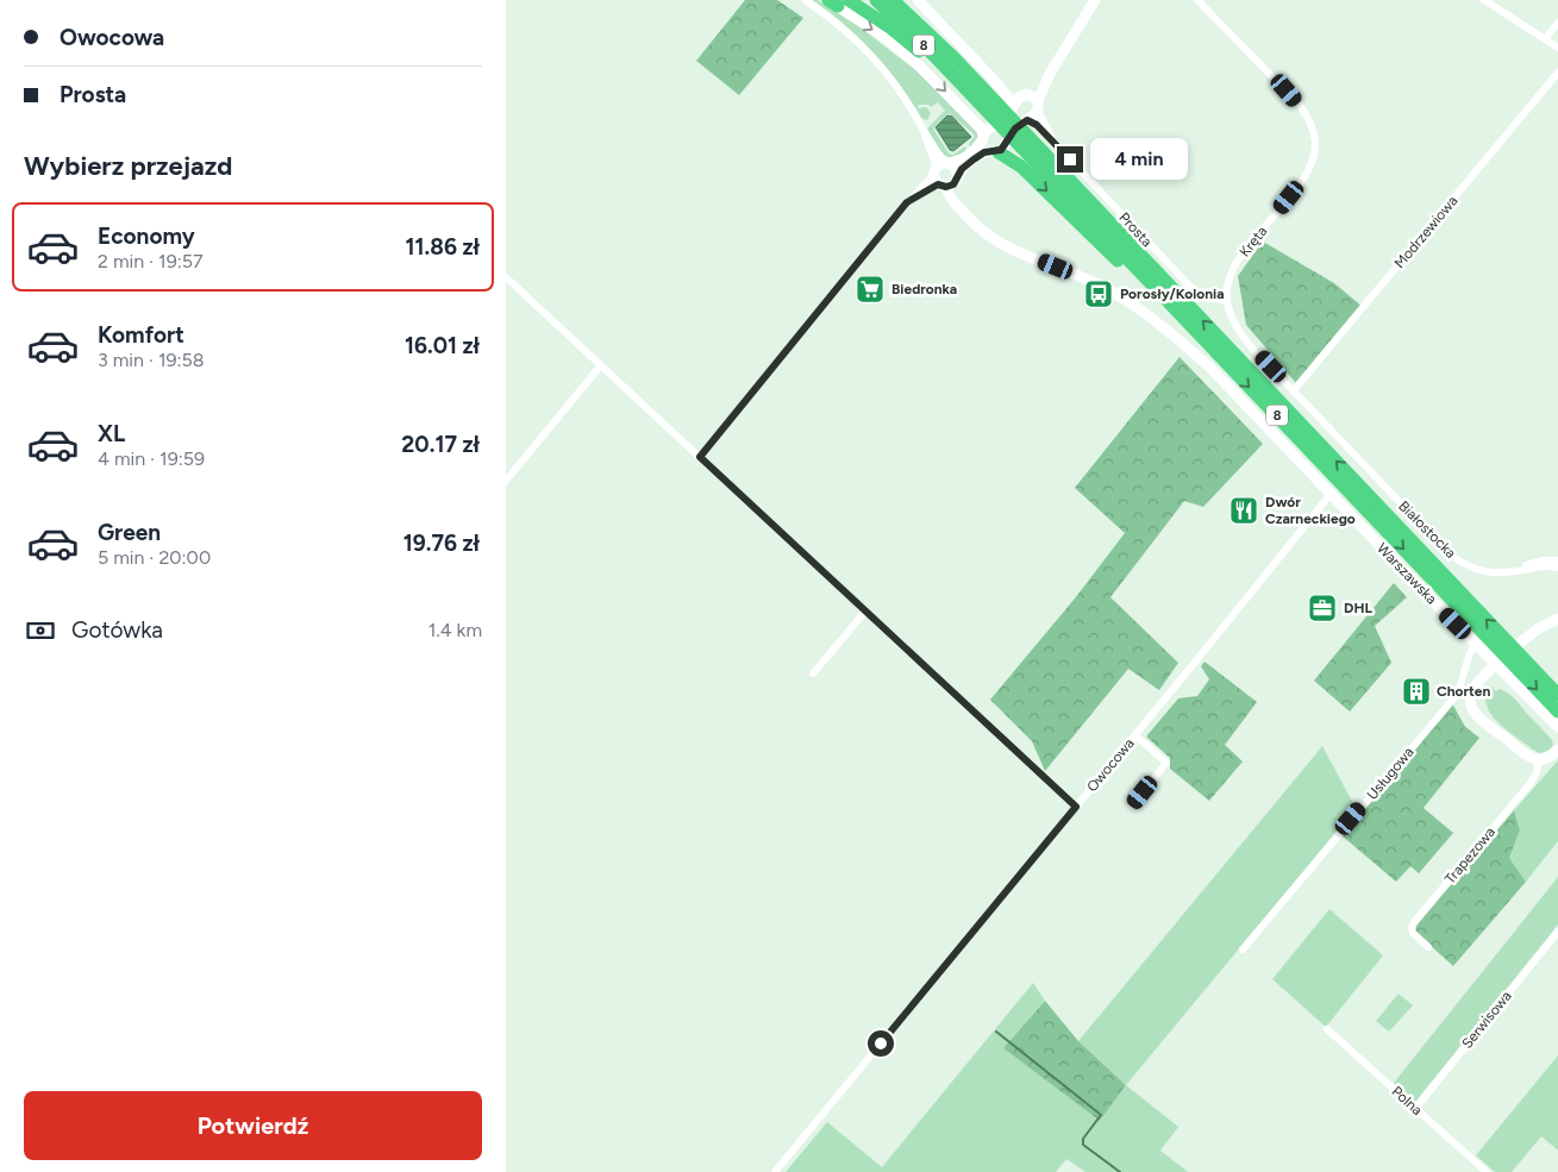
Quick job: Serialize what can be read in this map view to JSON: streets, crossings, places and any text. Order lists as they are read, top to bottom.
{
  "streets": {
    "highway": ["8"],
    "street": [
      "Prosta",
      "Modrzewiowa",
      "Kręta",
      "Białostocka",
      "Warszawska",
      "Owocowa",
      "Usługowa",
      "Trapezowa",
      "Serwisowa",
      "Polna"
    ]
  },
  "crossings": [
    ["Prosta", "Kręta"],
    ["Modrzewiowa", "Kręta"],
    ["Kręta", "Białostocka"],
    ["Warszawska", "Owocowa"],
    ["Warszawska", "Usługowa"],
    ["Serwisowa", "Polna"]
  ],
  "places": {
    "supermarket": ["Biedronka"],
    "bus stop": ["Porosły/Kolonia"],
    "restaurant": ["Dwór Czarneckiego"],
    "office": ["DHL"],
    "building": ["Chorten"]
  },
  "page": {
    "banner": ["Owocowa", "Prosta"],
    "heading": "Wybierz przejazd",
    "bubble": "4 min",
    "list": [
      {
        "name": "Economy",
        "note": "2 min · 19:57",
        "value": "11.86 zł"
      },
      {
        "name": "Komfort",
        "note": "3 min · 19:58",
        "value": "16.01 zł"
      },
      {
        "name": "XL",
        "note": "4 min · 19:59",
        "value": "20.17 zł"
      },
      {
        "name": "Green",
        "note": "5 min · 20:00",
        "value": "19.76 zł"
      }
    ],
    "pay": ["Gotówka", "1.4 km"],
    "buttons": "Potwierdź"
  }
}
